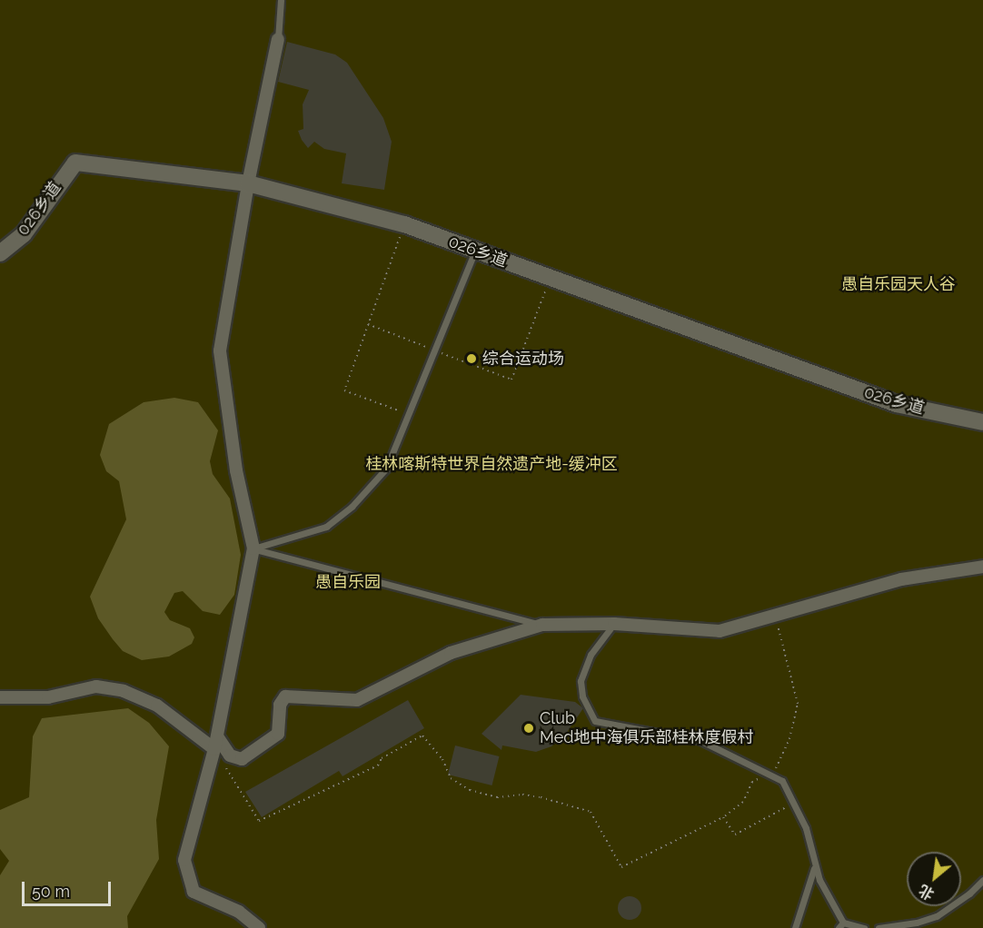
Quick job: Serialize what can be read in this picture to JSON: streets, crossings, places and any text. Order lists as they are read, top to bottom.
{
  "streets": {
    "street": ["026乡道"]
  },
  "parks": ["愚自乐园天人谷", "桂林喀斯特世界自然遗产地-缓冲区", "愚自乐园"],
  "places": ["综合运动场", "Club Med地中海俱乐部桂林度假村"],
  "scale_bar": "50 m",
  "north": "bottom left"
}
